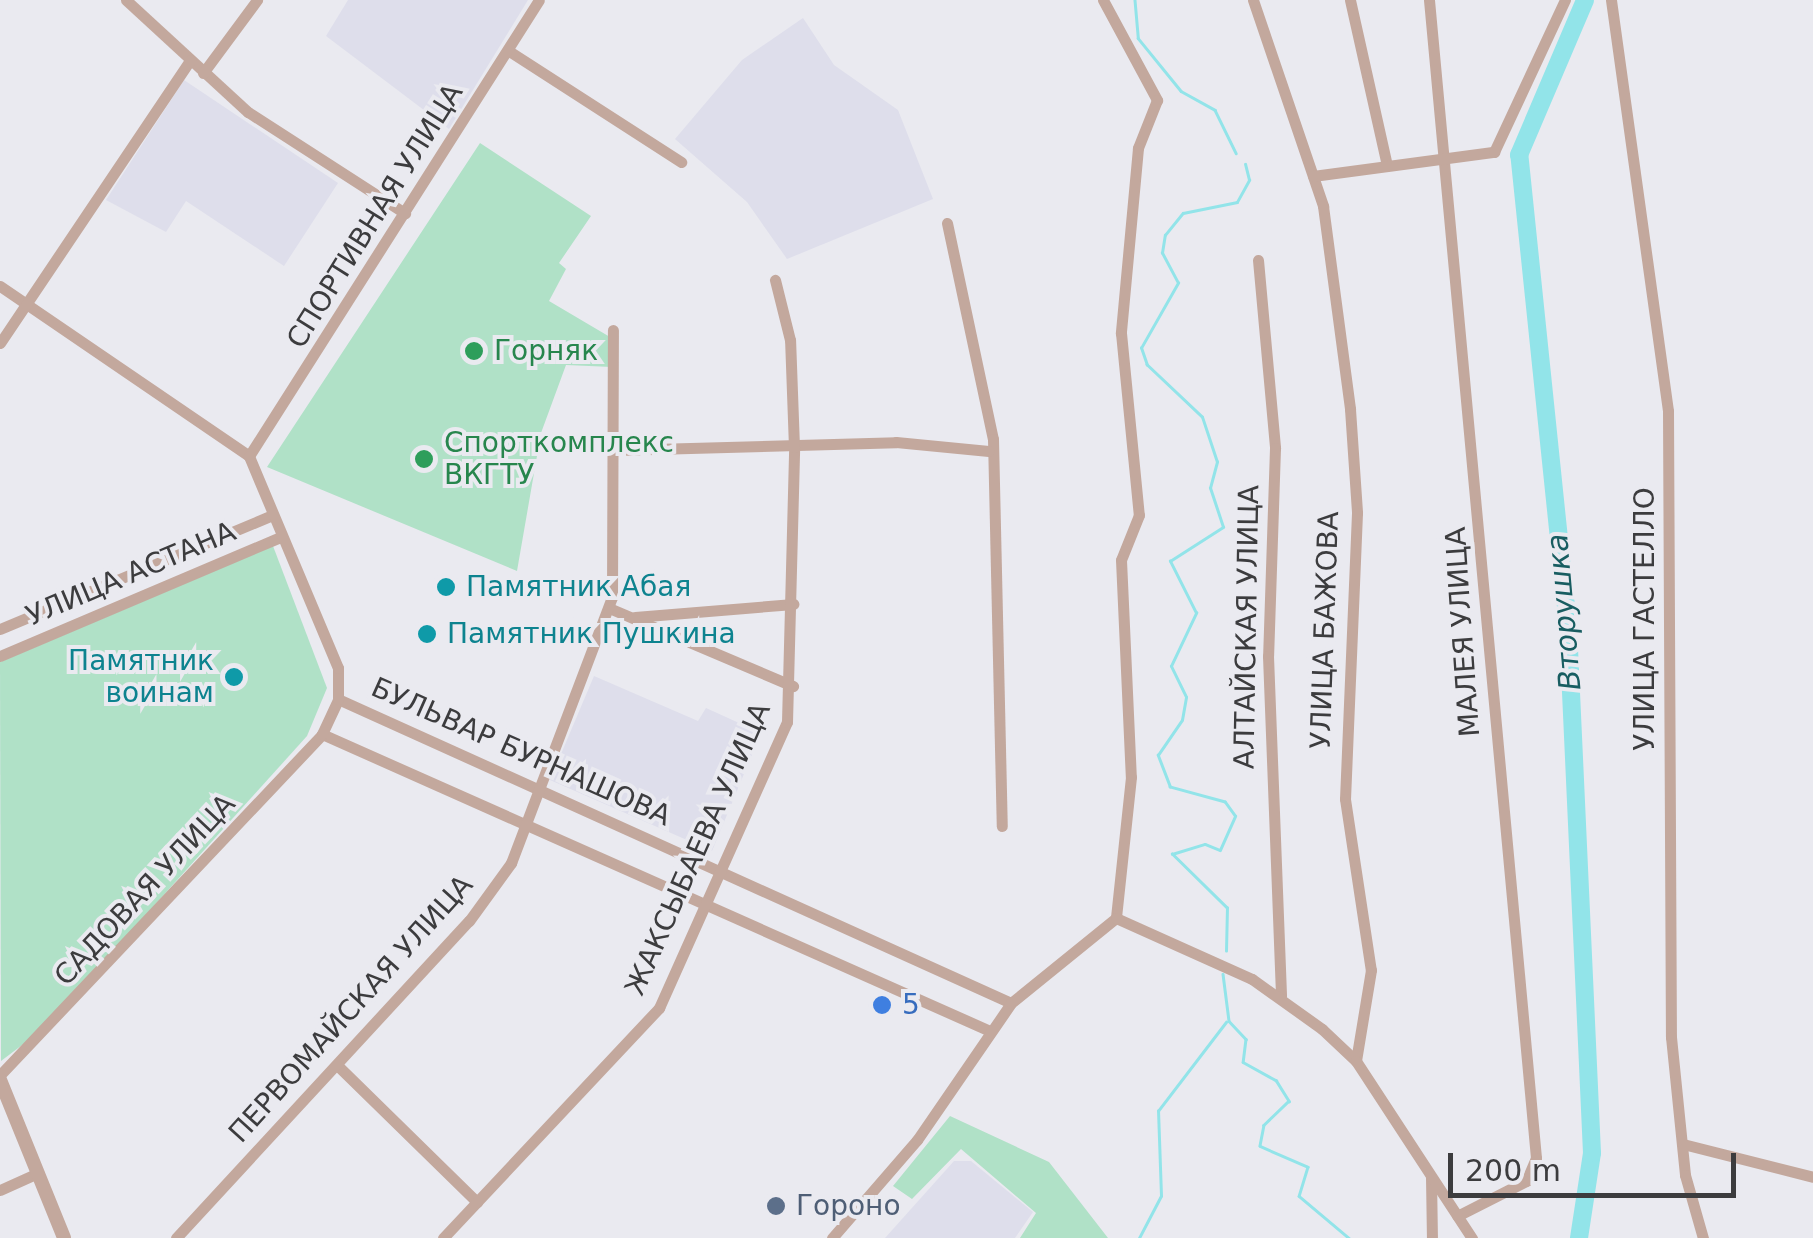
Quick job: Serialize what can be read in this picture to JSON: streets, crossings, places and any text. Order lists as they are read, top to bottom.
{
  "streets": {
    "street": [
      "СПОРТИВНАЯ УЛИЦА",
      "УЛИЦА АСТАНА",
      "УЛИЦА ГАСТЕЛЛО",
      "АЛТАЙСКАЯ УЛИЦА",
      "УЛИЦА БАЖОВА",
      "МАЛЕЯ УЛИЦА",
      "БУЛЬВАР БУРНАШОВА",
      "ЖАКСЫБАЕВА УЛИЦА",
      "САДОВАЯ УЛИЦА",
      "ПЕРВОМАЙСКАЯ УЛИЦА"
    ]
  },
  "crossings": [
    ["БУЛЬВАР БУРНАШОВА", "ЖАКСЫБАЕВА УЛИЦА"],
    ["БУЛЬВАР БУРНАШОВА", "САДОВАЯ УЛИЦА"],
    ["БУЛЬВАР БУРНАШОВА", "ПЕРВОМАЙСКАЯ УЛИЦА"]
  ],
  "water": ["Вторушка"],
  "places": [
    "Горняк",
    "Спорткомплекс ВКГТУ",
    "Памятник Абая",
    "Памятник Пушкина",
    "Памятник воинам",
    "5",
    "Гороно"
  ],
  "scale_bar": "200 m"
}
